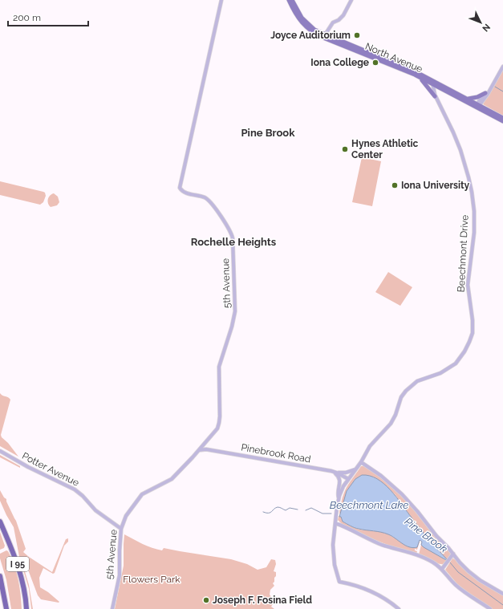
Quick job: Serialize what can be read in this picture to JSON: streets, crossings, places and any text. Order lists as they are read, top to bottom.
{
  "streets": {
    "highway": ["I 95"],
    "main road": ["North Avenue"],
    "street": [
      "Beechmont Drive",
      "5th Avenue",
      "Pinebrook Road",
      "Potter Avenue"
    ]
  },
  "crossings": [
    ["North Avenue", "Beechmont Drive"],
    ["Beechmont Drive", "Pinebrook Road"],
    ["5th Avenue", "Pinebrook Road"],
    ["5th Avenue", "Potter Avenue"]
  ],
  "districts": ["Pine Brook", "Rochelle Heights"],
  "water": ["Beechmont Lake", "Pine Brook"],
  "parks": ["Flowers Park"],
  "places": [
    "Joyce Auditorium",
    "Iona College",
    "Hynes Athletic Center",
    "Iona University",
    "Joseph F. Fosina Field"
  ],
  "scale_bar": "200 m",
  "north": "bottom right"
}
